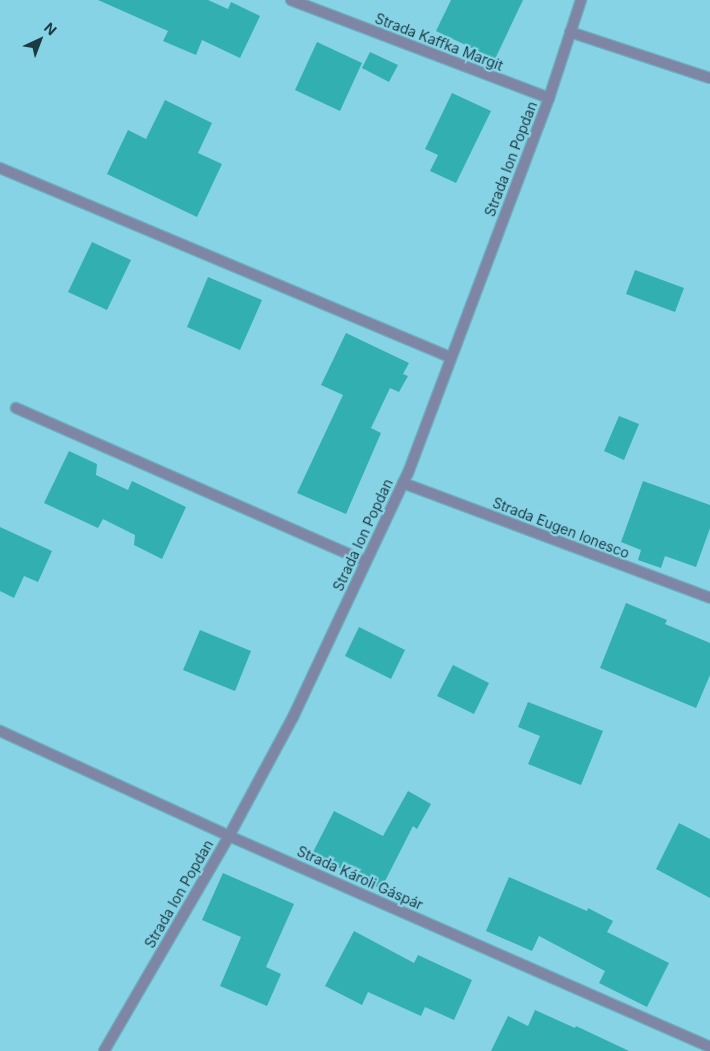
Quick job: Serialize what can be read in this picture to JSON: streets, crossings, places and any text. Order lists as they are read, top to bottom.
{
  "streets": {
    "street": [
      "Strada Kaffka Margit",
      "Strada Ion Popdan",
      "Strada Eugen Ionesco",
      "Strada Károli Gáspár"
    ]
  },
  "crossings": [
    ["Strada Kaffka Margit", "Strada Ion Popdan"],
    ["Strada Ion Popdan", "Strada Eugen Ionesco"],
    ["Strada Ion Popdan", "Strada Károli Gáspár"]
  ],
  "north": "top right"
}
